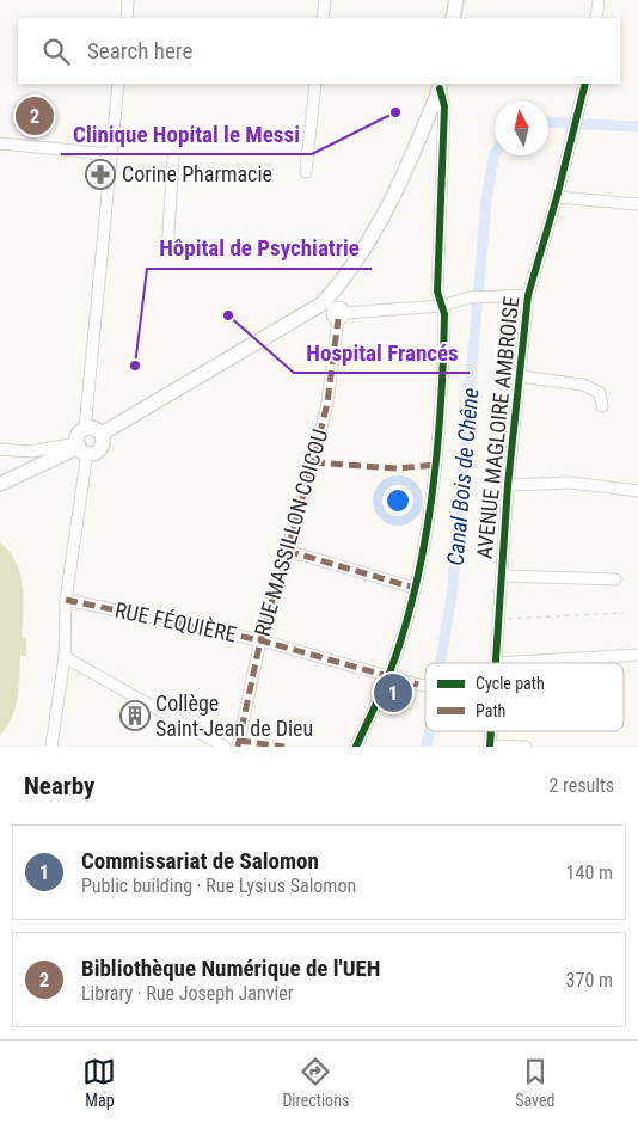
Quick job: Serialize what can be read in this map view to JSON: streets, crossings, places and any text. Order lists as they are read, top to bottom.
{
  "streets": {
    "street": ["AVENUE MAGLOIRE AMBROISE", "RUE MASSILLON COICOU", "RUE FÉQUIÈRE"]
  },
  "crossings": [
    ["RUE MASSILLON COICOU", "RUE FÉQUIÈRE"]
  ],
  "water": ["Canal Bois de Chêne"],
  "places": {
    "other": ["Clinique Hopital le Messi", "Hospital Francés", "Hôpital de Psychiatrie"],
    "pharmacy": ["Corine Pharmacie"],
    "building": ["Collège Saint-Jean de Dieu"]
  },
  "legend": ["Cycle path", "Path"],
  "north": "top",
  "page": {
    "search": "Search here",
    "pins": ["2", "1"],
    "heading": ["Nearby", "2 results"],
    "list": [
      {
        "mark": "1",
        "name": "Commissariat de Salomon",
        "note": "Public building · Rue Lysius Salomon",
        "value": "140 m"
      },
      {
        "mark": "2",
        "name": "Bibliothèque Numérique de l'UEH",
        "note": "Library · Rue Joseph Janvier",
        "value": "370 m"
      }
    ],
    "nav": ["Map", "Directions", "Saved"]
  }
}
